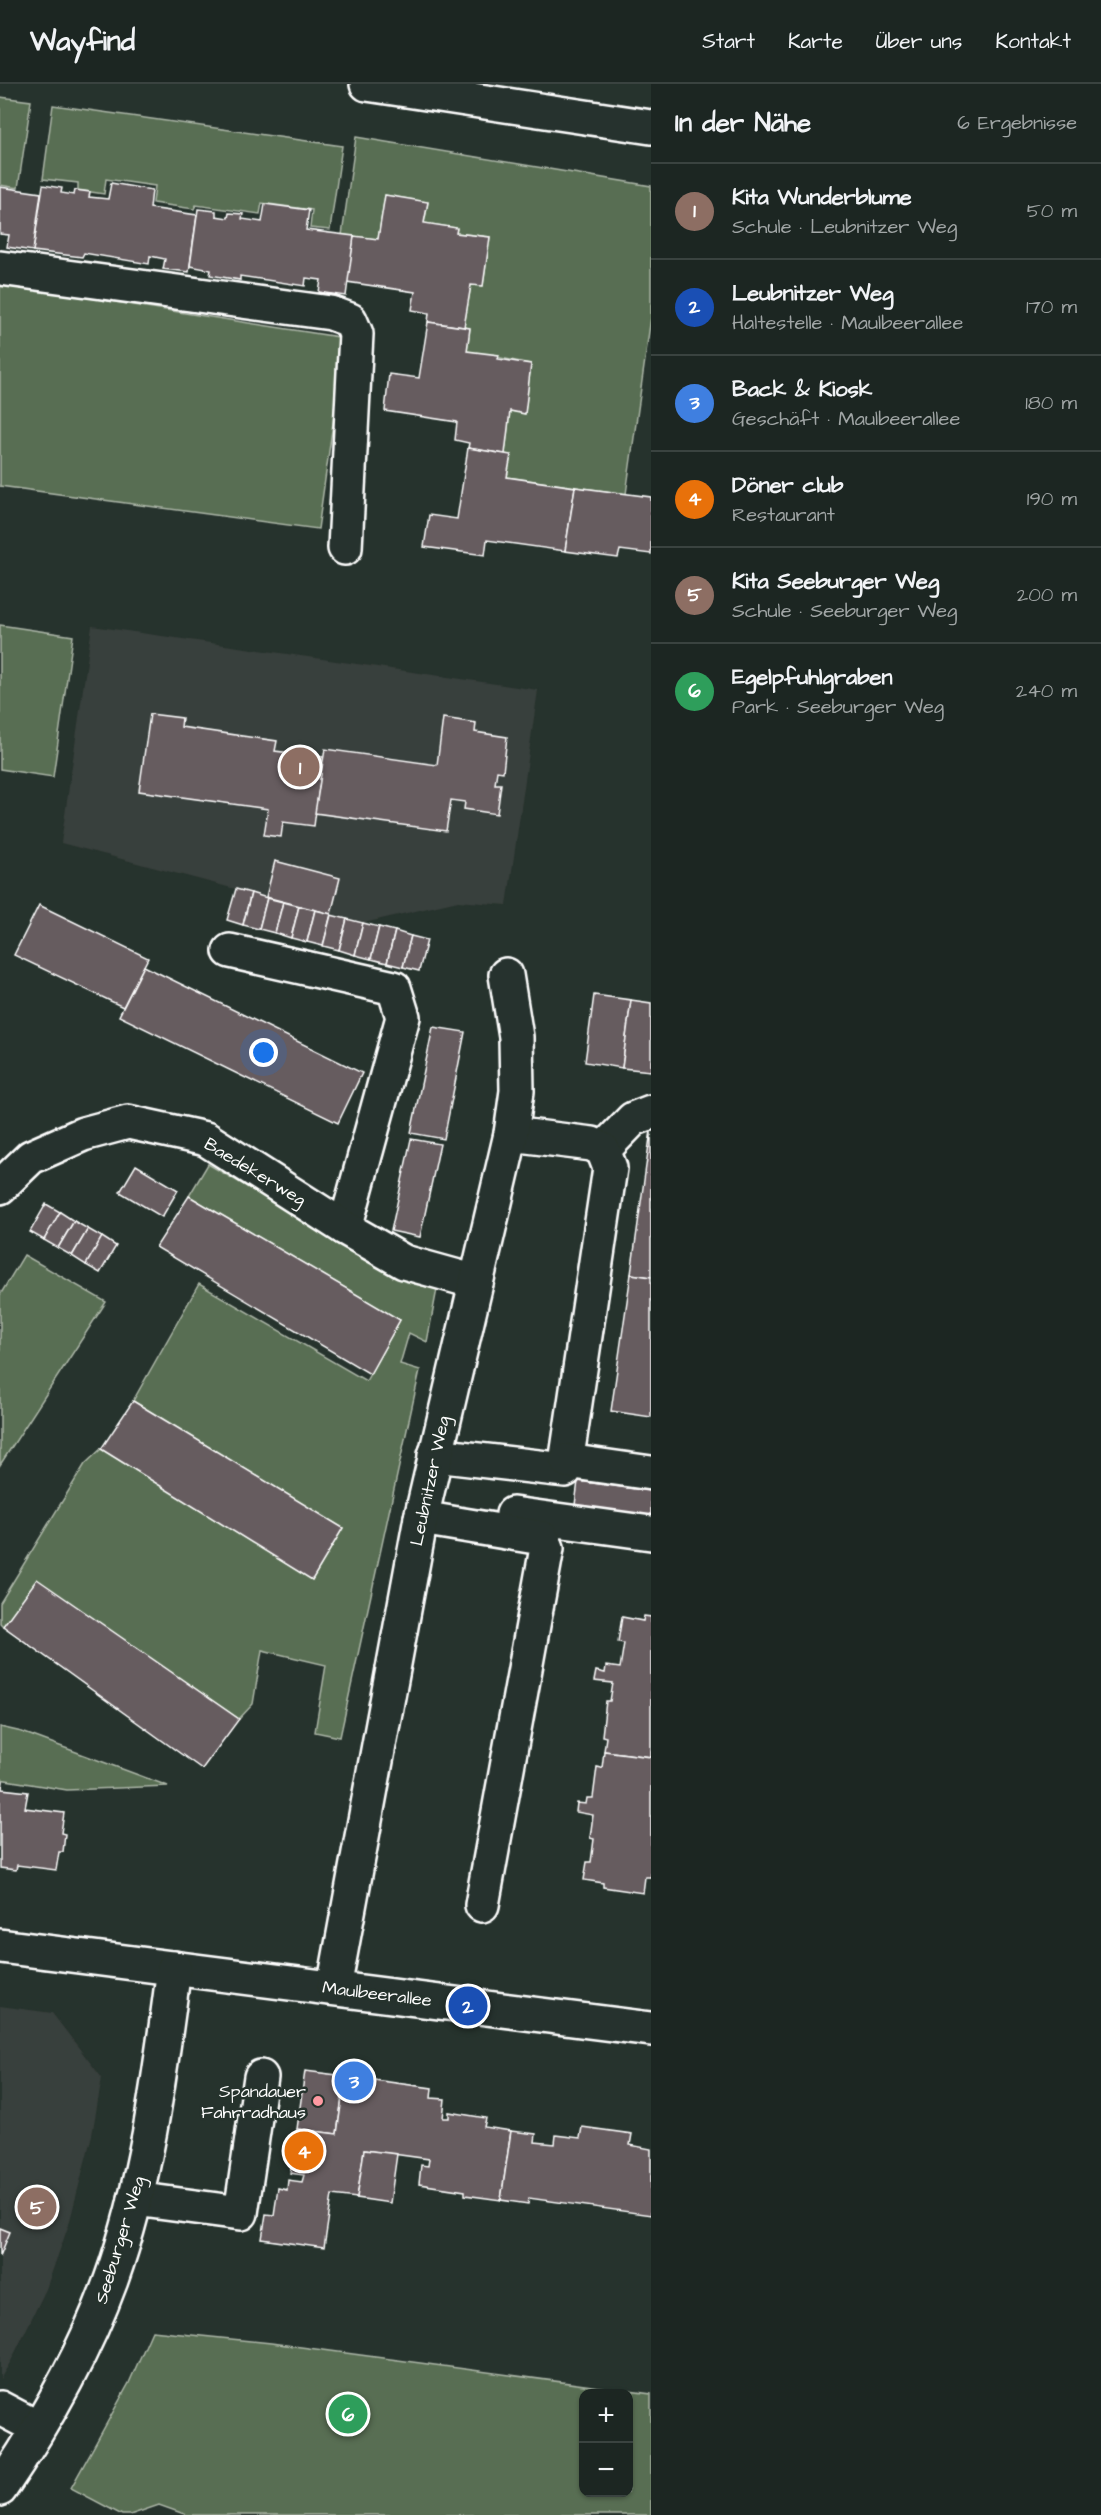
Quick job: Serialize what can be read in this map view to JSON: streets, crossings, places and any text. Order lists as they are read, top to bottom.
{
  "streets": {
    "street": [
      "Baedekerweg",
      "Leubnitzer Weg",
      "Maulbeerallee",
      "Seeburger Weg"
    ]
  },
  "crossings": [
    ["Baedekerweg", "Leubnitzer Weg"],
    ["Leubnitzer Weg", "Maulbeerallee"],
    ["Maulbeerallee", "Seeburger Weg"]
  ],
  "places": ["Spandauer Fahrradhaus"],
  "page": {
    "header": "Wayfind",
    "nav": [
      "Start",
      "Karte",
      "Über uns",
      "Kontakt"
    ],
    "heading": ["In der Nähe", "6 Ergebnisse"],
    "list": [
      {
        "mark": "1",
        "name": "Kita Wunderblume",
        "note": "Schule · Leubnitzer Weg",
        "value": "50 m"
      },
      {
        "mark": "2",
        "name": "Leubnitzer Weg",
        "note": "Haltestelle · Maulbeerallee",
        "value": "170 m"
      },
      {
        "mark": "3",
        "name": "Back & Kiosk",
        "note": "Geschäft · Maulbeerallee",
        "value": "180 m"
      },
      {
        "mark": "4",
        "name": "Döner club",
        "note": "Restaurant",
        "value": "190 m"
      },
      {
        "mark": "5",
        "name": "Kita Seeburger Weg",
        "note": "Schule · Seeburger Weg",
        "value": "200 m"
      },
      {
        "mark": "6",
        "name": "Egelpfuhlgraben",
        "note": "Park · Seeburger Weg",
        "value": "240 m"
      }
    ],
    "pins": [
      "1",
      "2",
      "3",
      "4",
      "5",
      "6"
    ],
    "map_buttons": ["+", "−"]
  }
}
